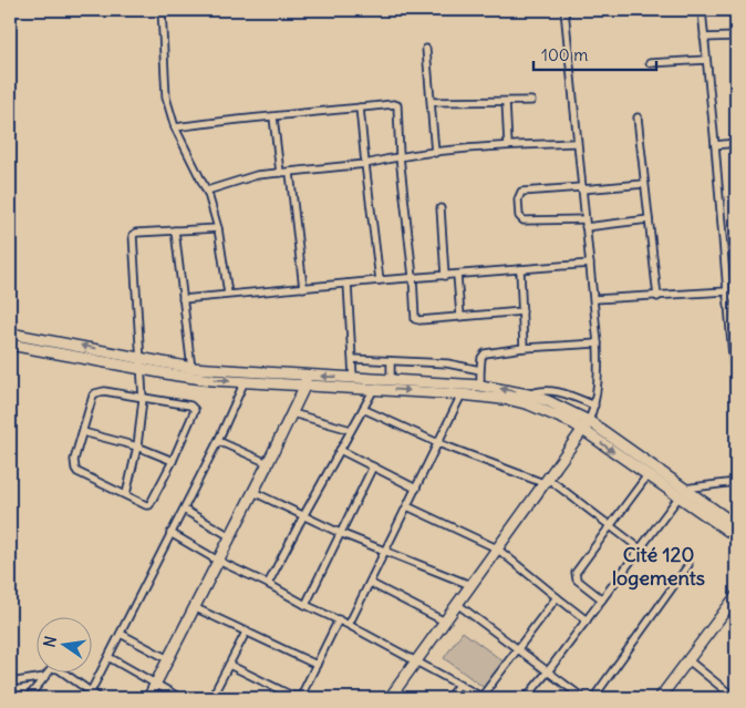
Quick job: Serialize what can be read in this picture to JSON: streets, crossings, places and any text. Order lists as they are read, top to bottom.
{
  "districts": ["Cité 120 logements"],
  "scale_bar": "100 m",
  "north": "left"
}
